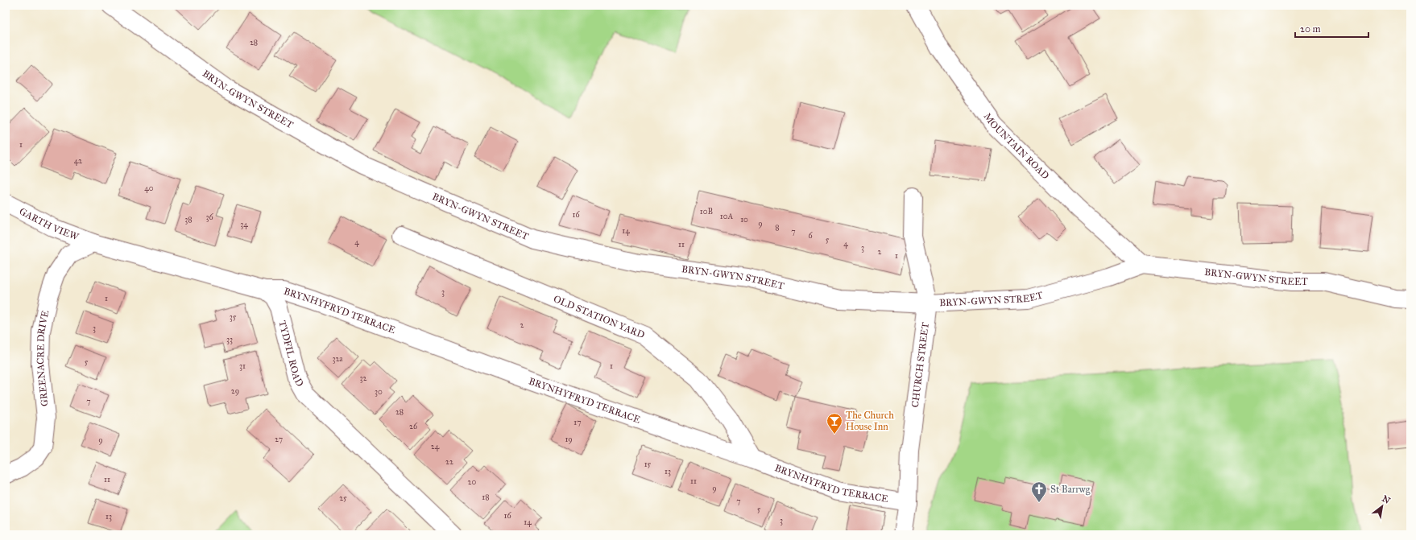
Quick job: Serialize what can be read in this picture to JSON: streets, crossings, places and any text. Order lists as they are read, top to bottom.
{
  "streets": {
    "street": [
      "BRYN-GWYN STREET",
      "MOUNTAIN ROAD",
      "GARTH VIEW",
      "BRYNHYFRYD TERRACE",
      "OLD STATION YARD",
      "TYDFIL ROAD",
      "GREENACRE DRIVE",
      "CHURCH STREET"
    ]
  },
  "crossings": [
    ["BRYN-GWYN STREET", "MOUNTAIN ROAD"],
    ["BRYN-GWYN STREET", "CHURCH STREET"],
    ["GARTH VIEW", "TYDFIL ROAD"],
    ["GARTH VIEW", "GREENACRE DRIVE"],
    ["BRYNHYFRYD TERRACE", "OLD STATION YARD"],
    ["BRYNHYFRYD TERRACE", "TYDFIL ROAD"],
    ["BRYNHYFRYD TERRACE", "CHURCH STREET"],
    ["TYDFIL ROAD", "GREENACRE DRIVE"]
  ],
  "places": {
    "bar": ["The Church House Inn"],
    "church": ["St Barrwg"]
  },
  "house_numbers": [
    "28",
    "1",
    "42",
    "40",
    "10B",
    "16",
    "10A",
    "36",
    "38",
    "10",
    "9",
    "34",
    "8",
    "14",
    "7",
    "6",
    "5",
    "4",
    "4",
    "11",
    "3",
    "2",
    "1",
    "3",
    "1",
    "35",
    "2",
    "3",
    "33",
    "32a",
    "5",
    "31",
    "1",
    "32",
    "29",
    "30",
    "7",
    "28",
    "17",
    "26",
    "27",
    "19",
    "9",
    "24",
    "22",
    "15",
    "13",
    "11",
    "11",
    "20",
    "9",
    "18",
    "25",
    "7",
    "5",
    "16",
    "13",
    "3",
    "14"
  ],
  "scale_bar": "20 m",
  "north": "top right"
}
